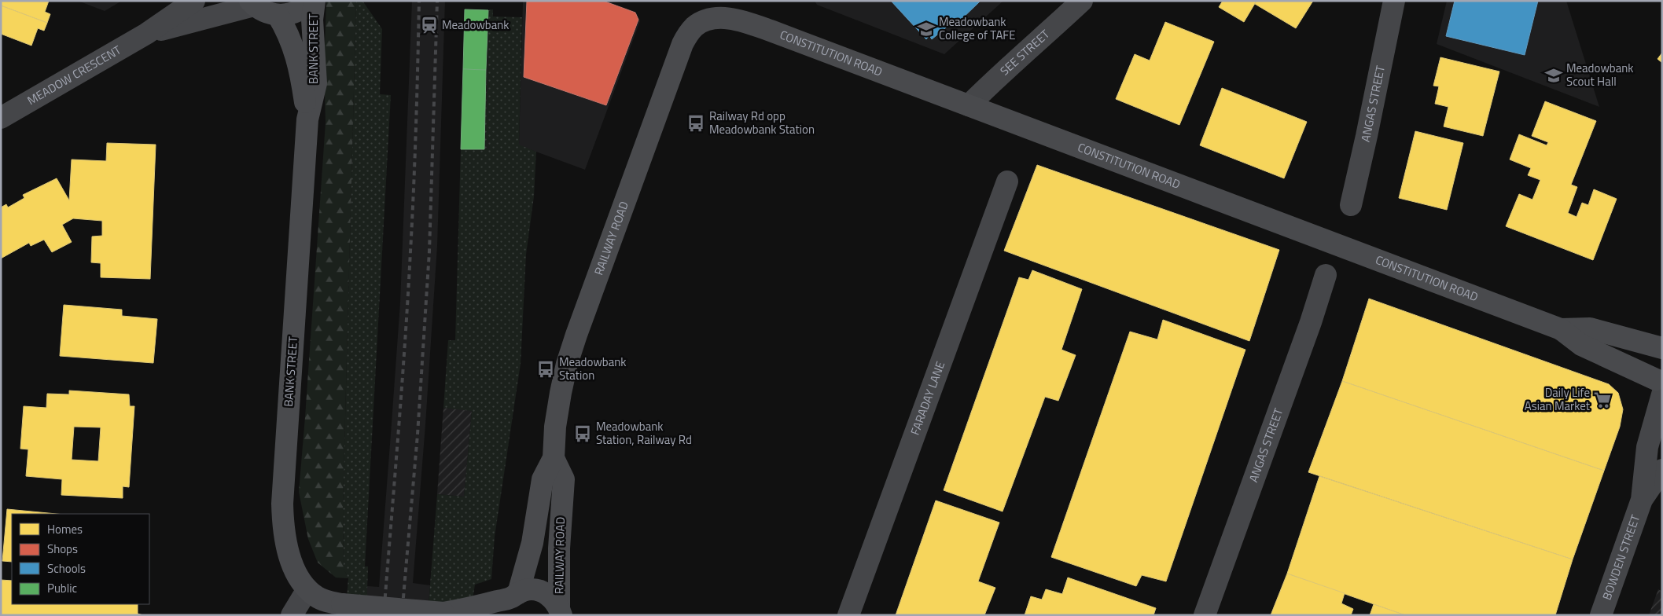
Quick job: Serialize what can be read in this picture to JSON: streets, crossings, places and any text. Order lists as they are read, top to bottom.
{
  "streets": {
    "main road": ["BANK STREET", "CONSTITUTION ROAD", "RAILWAY ROAD"],
    "street": [
      "SEE STREET",
      "MEADOW CRESCENT",
      "ANGAS STREET",
      "FARADAY LANE",
      "BOWDEN STREET"
    ]
  },
  "crossings": [
    ["SEE STREET", "CONSTITUTION ROAD"],
    ["CONSTITUTION ROAD", "RAILWAY ROAD"],
    ["CONSTITUTION ROAD", "BOWDEN STREET"]
  ],
  "places": {
    "station": ["Meadowbank"],
    "school or university": ["Meadowbank College of TAFE", "Meadowbank Scout Hall"],
    "bus stop": ["Railway Rd opp Meadowbank Station", "Meadowbank Station", "Meadowbank Station, Railway Rd"],
    "supermarket": ["Daily Life Asian Market"]
  },
  "legend": [
    "Homes",
    "Shops",
    "Schools",
    "Public"
  ]
}
